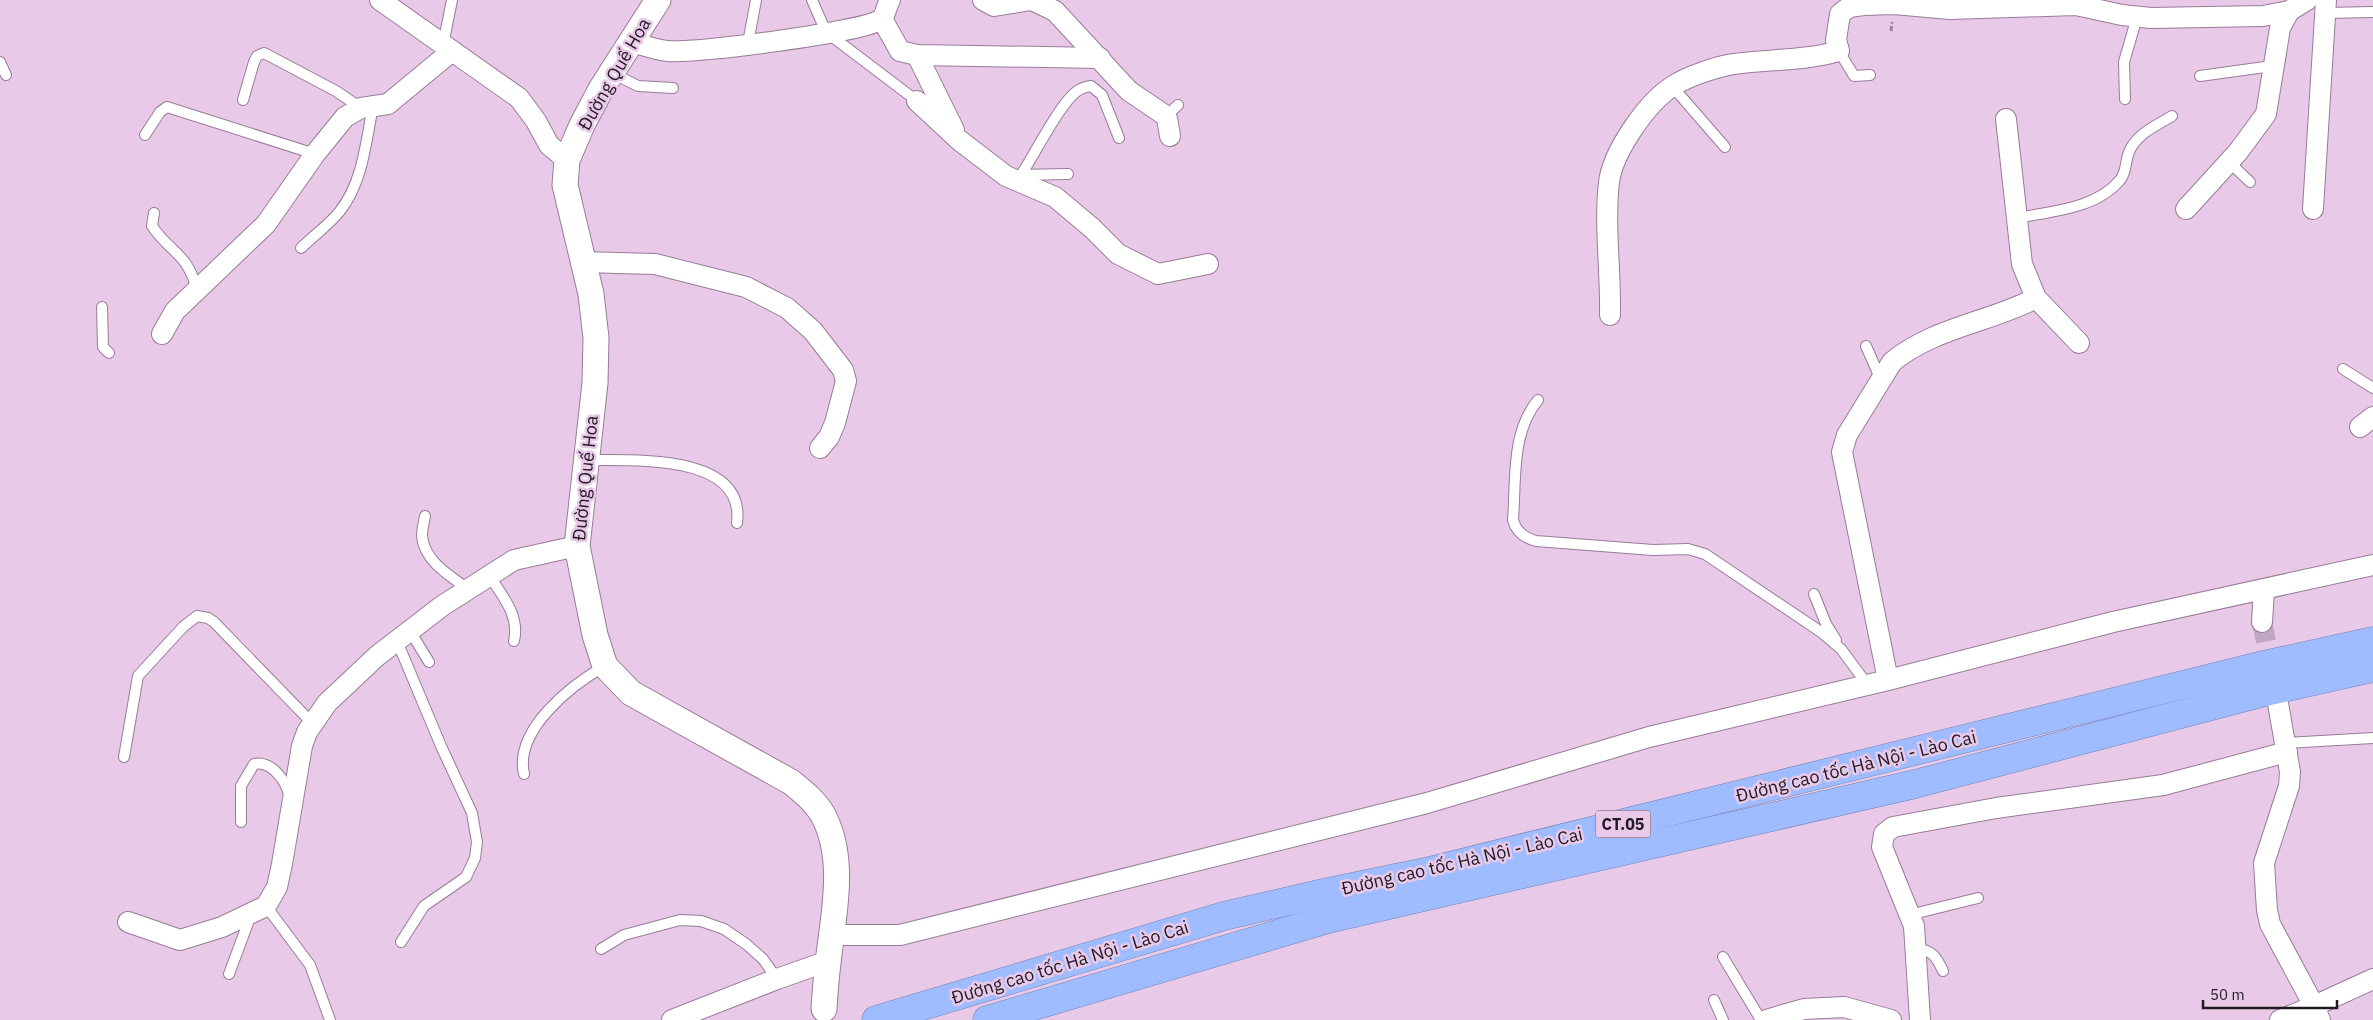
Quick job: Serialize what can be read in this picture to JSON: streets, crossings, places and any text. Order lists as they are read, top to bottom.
{
  "streets": {
    "highway": ["Đường cao tốc Hà Nội - Lào Cai", "CT.05"],
    "street": ["Đường Quế Hoa"]
  },
  "scale_bar": "50 m"
}
